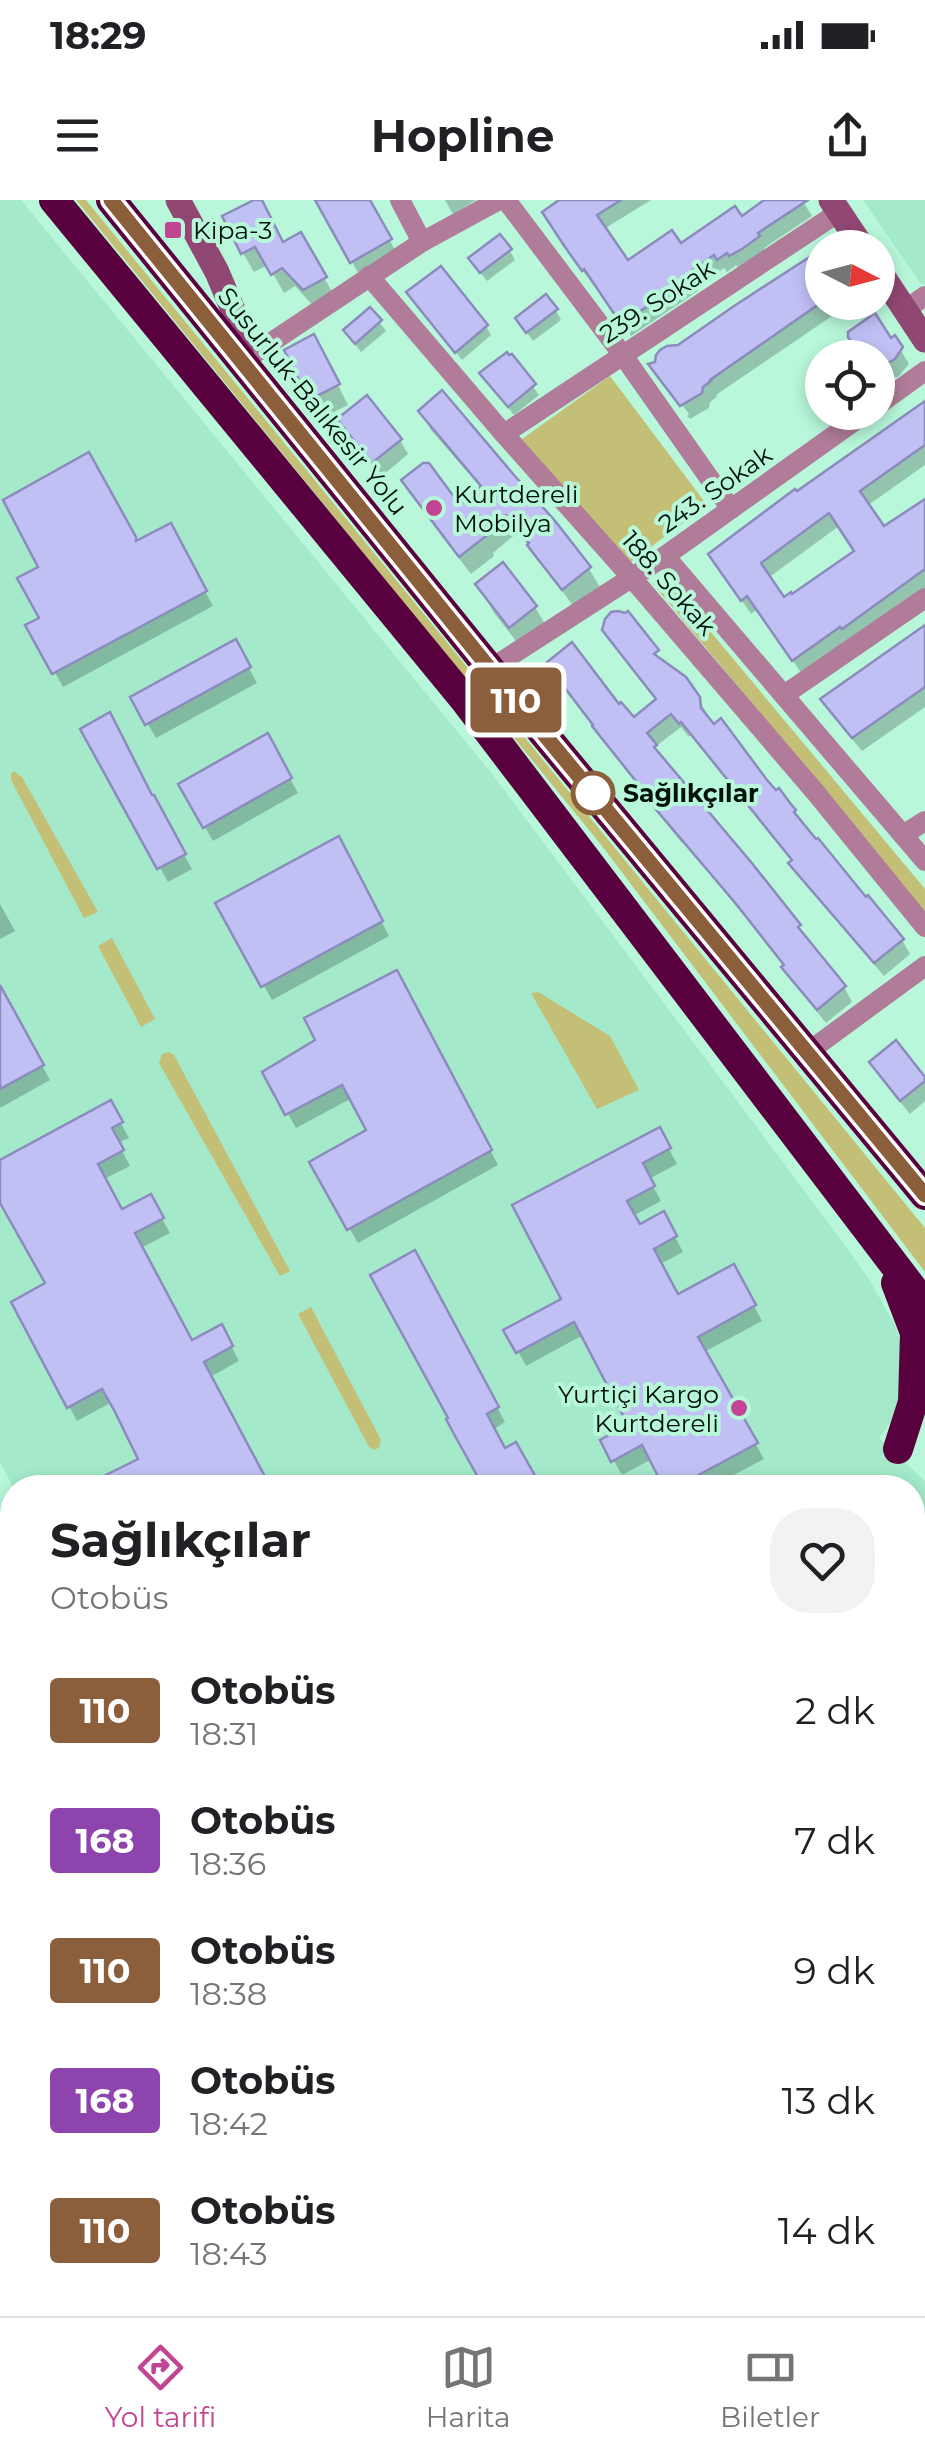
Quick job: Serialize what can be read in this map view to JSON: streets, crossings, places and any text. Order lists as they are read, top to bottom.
{
  "streets": {
    "highway": ["Susurluk-Balıkesir Yolu"],
    "street": ["239. Sokak", "243. Sokak", "188. Sokak"]
  },
  "crossings": [
    ["239. Sokak", "188. Sokak"],
    ["Susurluk-Balıkesir Yolu", "243. Sokak"],
    ["243. Sokak", "188. Sokak"]
  ],
  "places": {
    "transit": ["Kipa-3"],
    "other": ["Kurtdereli Mobilya", "Sağlıkçılar", "Yurtiçi Kargo Kurtdereli"]
  },
  "lines": ["bus line 110"],
  "north": "right",
  "page": {
    "status": "18:29",
    "header": "Hopline",
    "on_map": "110",
    "heading": ["Sağlıkçılar", "Otobüs"],
    "list": [
      {
        "mark": "110",
        "name": "Otobüs",
        "note": "18:31",
        "value": "2 dk"
      },
      {
        "mark": "168",
        "name": "Otobüs",
        "note": "18:36",
        "value": "7 dk"
      },
      {
        "mark": "110",
        "name": "Otobüs",
        "note": "18:38",
        "value": "9 dk"
      },
      {
        "mark": "168",
        "name": "Otobüs",
        "note": "18:42",
        "value": "13 dk"
      },
      {
        "mark": "110",
        "name": "Otobüs",
        "note": "18:43",
        "value": "14 dk"
      }
    ],
    "tabs": ["Yol tarifi", "Harita", "Biletler"]
  }
}
